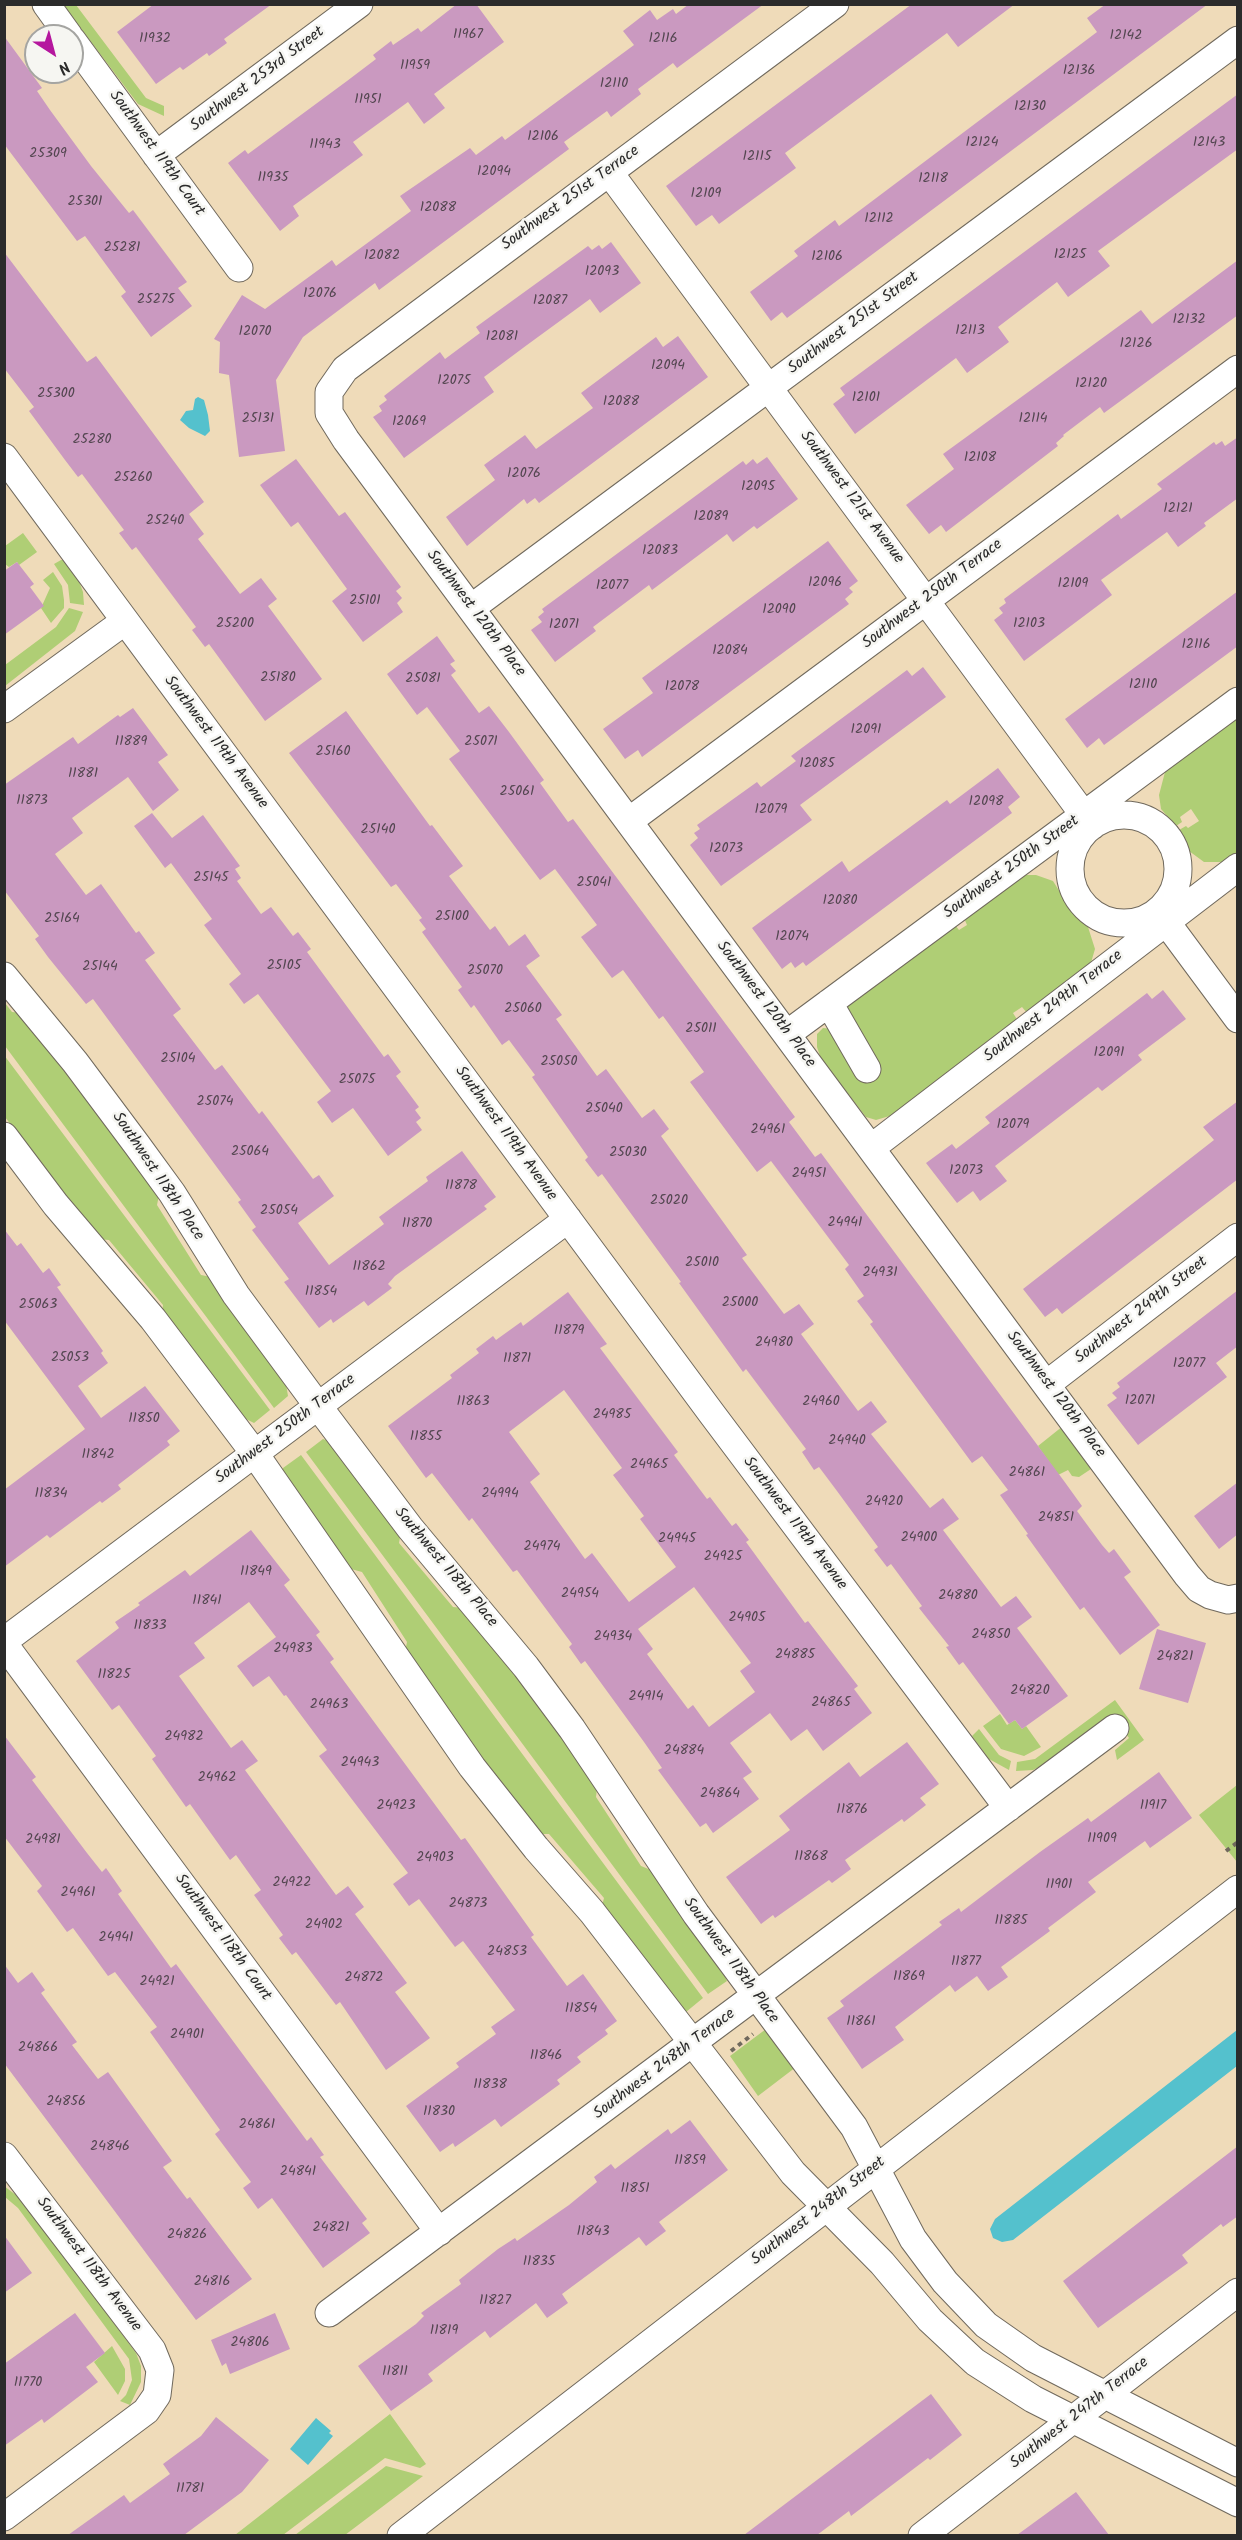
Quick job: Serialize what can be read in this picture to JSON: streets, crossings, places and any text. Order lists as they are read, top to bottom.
{
  "streets": {
    "street": [
      "Southwest 253rd Street",
      "Southwest 119th Court",
      "Southwest 251st Terrace",
      "Southwest 251st Street",
      "Southwest 121st Avenue",
      "Southwest 250th Terrace",
      "Southwest 120th Place",
      "Southwest 119th Avenue",
      "Southwest 250th Street",
      "Southwest 249th Terrace",
      "Southwest 118th Place",
      "Southwest 249th Street",
      "Southwest 118th Court",
      "Southwest 248th Terrace",
      "Southwest 248th Street",
      "Southwest 118th Avenue",
      "Southwest 247th Terrace"
    ]
  },
  "crossings": [
    ["Southwest 253rd Street", "Southwest 119th Court"],
    ["Southwest 251st Terrace", "Southwest 121st Avenue"],
    ["Southwest 251st Terrace", "Southwest 120th Place"],
    ["Southwest 251st Street", "Southwest 121st Avenue"],
    ["Southwest 251st Street", "Southwest 120th Place"],
    ["Southwest 121st Avenue", "Southwest 250th Terrace"],
    ["Southwest 121st Avenue", "Southwest 250th Street"],
    ["Southwest 121st Avenue", "Southwest 249th Terrace"],
    ["Southwest 250th Terrace", "Southwest 120th Place"],
    ["Southwest 250th Terrace", "Southwest 119th Avenue"],
    ["Southwest 250th Terrace", "Southwest 118th Place"],
    ["Southwest 250th Terrace", "Southwest 118th Court"],
    ["Southwest 120th Place", "Southwest 250th Street"],
    ["Southwest 120th Place", "Southwest 249th Terrace"],
    ["Southwest 120th Place", "Southwest 249th Street"],
    ["Southwest 119th Avenue", "Southwest 248th Terrace"],
    ["Southwest 250th Street", "Southwest 249th Terrace"],
    ["Southwest 118th Place", "Southwest 248th Terrace"],
    ["Southwest 118th Place", "Southwest 248th Street"],
    ["Southwest 118th Place", "Southwest 247th Terrace"],
    ["Southwest 118th Court", "Southwest 248th Terrace"]
  ],
  "house_numbers": [
    "11967",
    "12142",
    "11932",
    "12116",
    "11959",
    "12136",
    "12110",
    "11951",
    "12130",
    "12106",
    "12124",
    "12143",
    "11943",
    "25309",
    "12115",
    "12094",
    "11935",
    "12118",
    "12109",
    "25301",
    "12088",
    "12112",
    "25281",
    "12125",
    "12082",
    "12106",
    "12093",
    "12076",
    "25275",
    "12087",
    "12132",
    "12113",
    "12070",
    "12081",
    "12126",
    "12094",
    "12075",
    "12120",
    "25300",
    "12101",
    "12088",
    "25131",
    "12114",
    "12069",
    "25280",
    "12108",
    "12076",
    "25260",
    "12095",
    "12121",
    "12089",
    "25240",
    "12083",
    "12096",
    "12109",
    "12077",
    "25101",
    "12090",
    "25200",
    "12103",
    "12071",
    "12116",
    "12084",
    "25180",
    "25081",
    "12110",
    "12078",
    "12091",
    "11889",
    "25071",
    "25160",
    "12085",
    "11881",
    "25061",
    "11873",
    "12098",
    "12079",
    "25140",
    "12073",
    "25145",
    "25041",
    "12080",
    "25100",
    "25164",
    "12074",
    "25105",
    "25144",
    "25070",
    "25060",
    "25011",
    "12091",
    "25104",
    "25050",
    "25075",
    "25074",
    "25040",
    "12079",
    "24961",
    "25064",
    "25030",
    "12073",
    "24951",
    "11878",
    "25020",
    "25054",
    "24941",
    "11870",
    "25010",
    "11862",
    "24931",
    "11854",
    "25000",
    "25063",
    "11879",
    "24980",
    "25053",
    "11871",
    "12077",
    "12071",
    "11863",
    "24960",
    "24985",
    "11850",
    "11855",
    "24940",
    "11842",
    "24965",
    "24861",
    "11834",
    "24994",
    "24920",
    "24851",
    "24900",
    "24945",
    "24974",
    "24925",
    "11849",
    "24954",
    "24880",
    "11841",
    "24905",
    "11833",
    "24850",
    "24934",
    "24983",
    "24885",
    "24821",
    "11825",
    "24820",
    "24914",
    "24865",
    "24963",
    "24982",
    "24884",
    "24943",
    "24962",
    "24864",
    "24923",
    "11917",
    "11876",
    "11909",
    "24981",
    "11868",
    "24903",
    "24922",
    "11901",
    "24961",
    "24873",
    "11885",
    "24902",
    "24941",
    "24853",
    "11877",
    "11869",
    "24872",
    "24921",
    "11854",
    "11861",
    "24901",
    "24866",
    "11846",
    "11838",
    "24856",
    "11830",
    "24861",
    "24846",
    "11859",
    "24841",
    "11851",
    "24821",
    "11843",
    "24826",
    "11835",
    "24816",
    "11827",
    "11819",
    "24806",
    "11811",
    "11770",
    "11781"
  ],
  "north": "bottom right"
}
